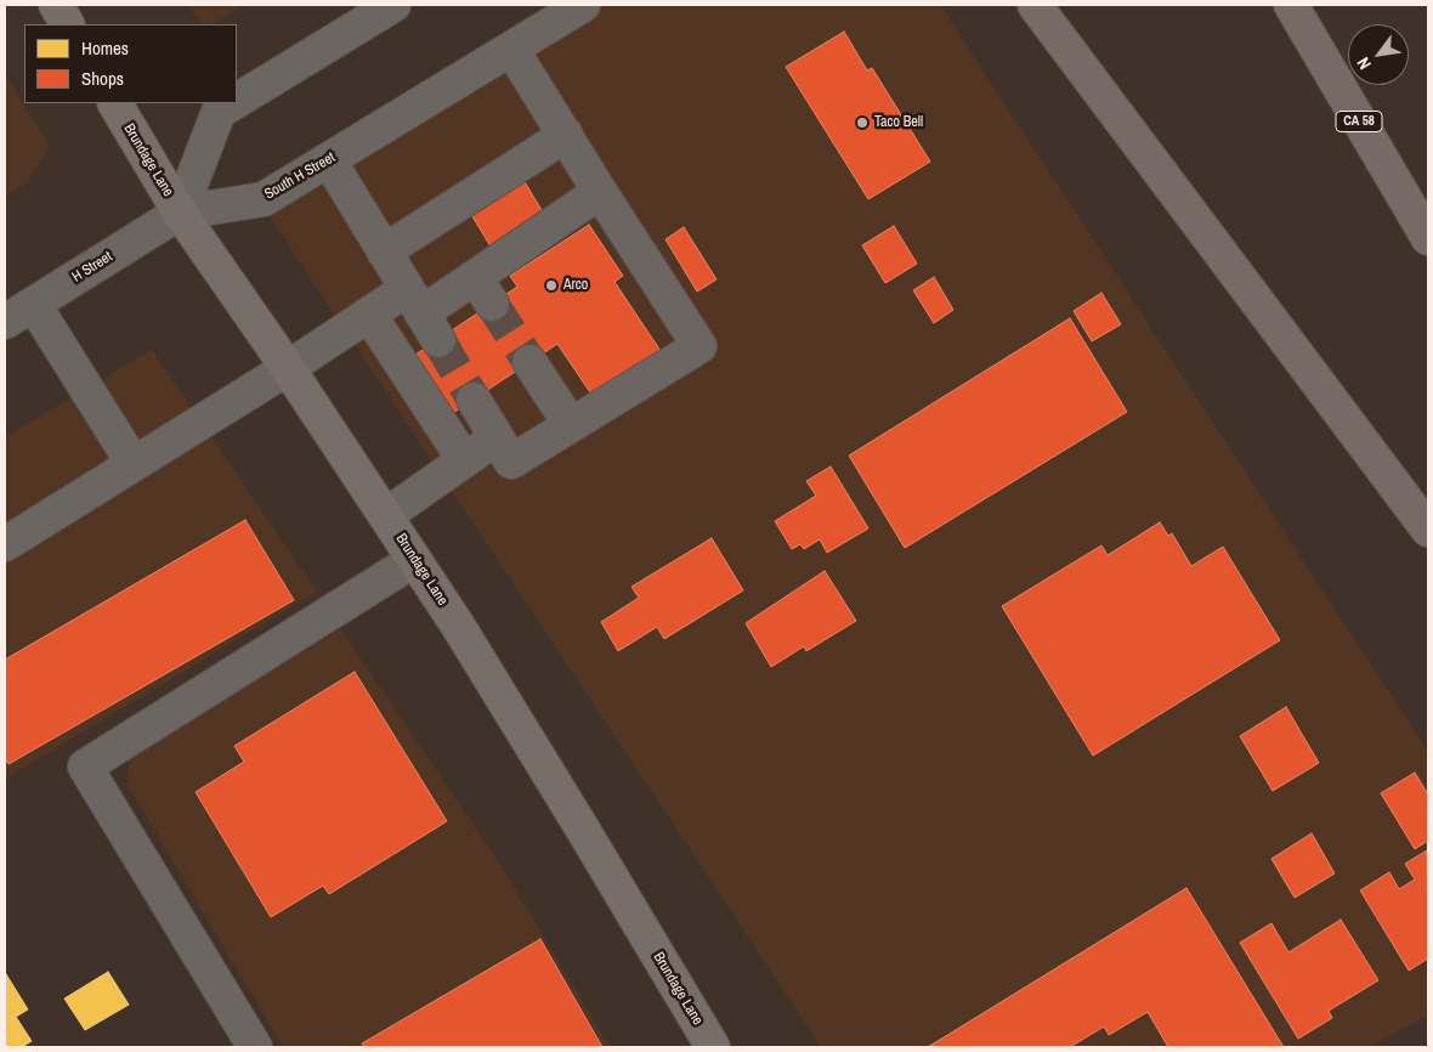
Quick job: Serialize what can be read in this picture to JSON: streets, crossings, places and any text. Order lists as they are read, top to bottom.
{
  "streets": {
    "highway": ["CA 58"],
    "main road": ["Brundage Lane"],
    "street": ["South H Street", "H Street"]
  },
  "crossings": [
    ["Brundage Lane", "South H Street"],
    ["Brundage Lane", "H Street"],
    ["South H Street", "H Street"]
  ],
  "places": ["Taco Bell", "Arco"],
  "legend": ["Homes", "Shops"],
  "north": "bottom left"
}
